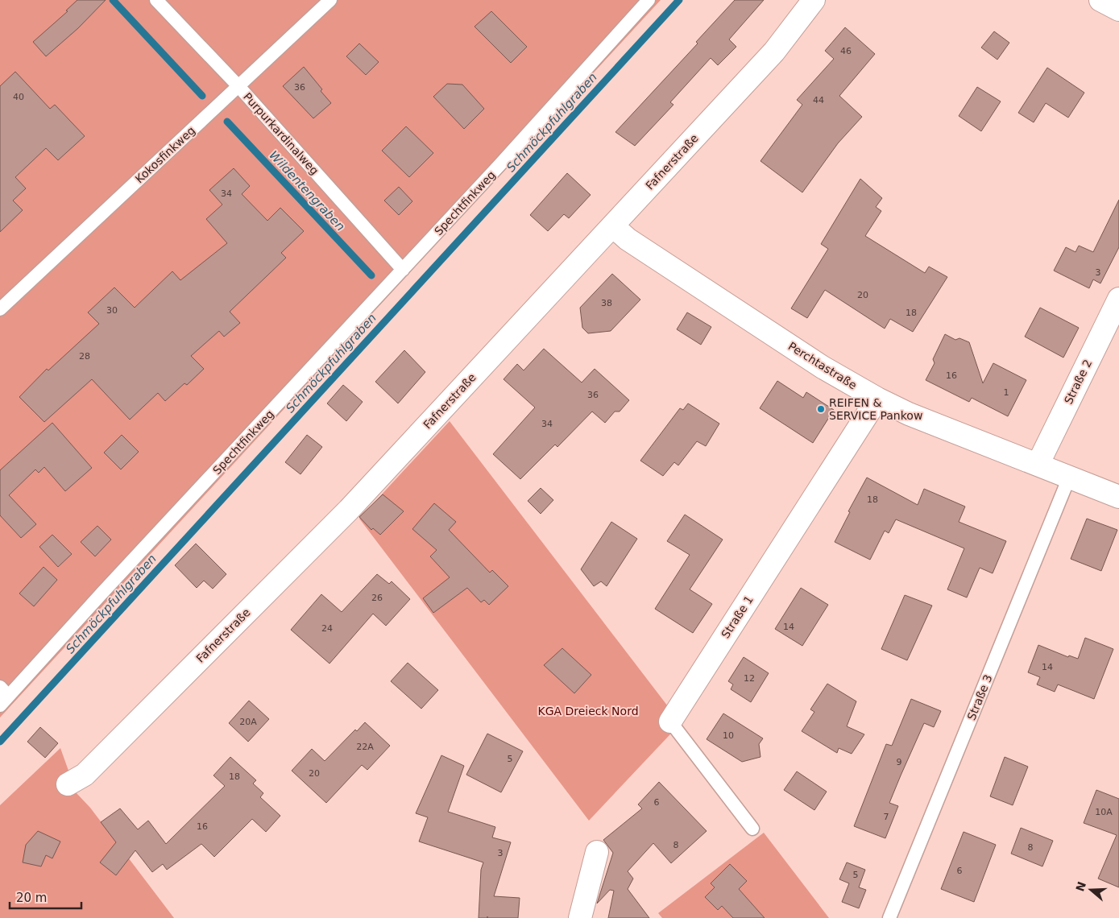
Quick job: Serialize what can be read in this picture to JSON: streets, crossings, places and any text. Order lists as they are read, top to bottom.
{
  "streets": {
    "street": [
      "Fafnerstraße",
      "Perchtastraße",
      "Straße 2",
      "Straße 1"
    ],
    "lane": [
      "Purpurkardinalweg",
      "Kokosfinkweg",
      "Spechtfinkweg",
      "Straße 3"
    ]
  },
  "crossings": [
    ["Purpurkardinalweg", "Kokosfinkweg"],
    ["Purpurkardinalweg", "Spechtfinkweg"],
    ["Fafnerstraße", "Perchtastraße"],
    ["Perchtastraße", "Straße 2"],
    ["Perchtastraße", "Straße 1"],
    ["Perchtastraße", "Straße 3"]
  ],
  "water": ["Schmöckpfuhlgraben", "Wildentengraben"],
  "parks": ["KGA Dreieck Nord"],
  "places": ["REIFEN & SERVICE Pankow"],
  "house_numbers": [
    "46",
    "36",
    "40",
    "44",
    "34",
    "3",
    "20",
    "38",
    "30",
    "18",
    "28",
    "16",
    "1",
    "36",
    "34",
    "18",
    "26",
    "14",
    "24",
    "14",
    "12",
    "20A",
    "10",
    "22A",
    "5",
    "9",
    "20",
    "18",
    "6",
    "10A",
    "7",
    "16",
    "8",
    "8",
    "3",
    "6",
    "5"
  ],
  "scale_bar": "20 m",
  "north": "left"
}
